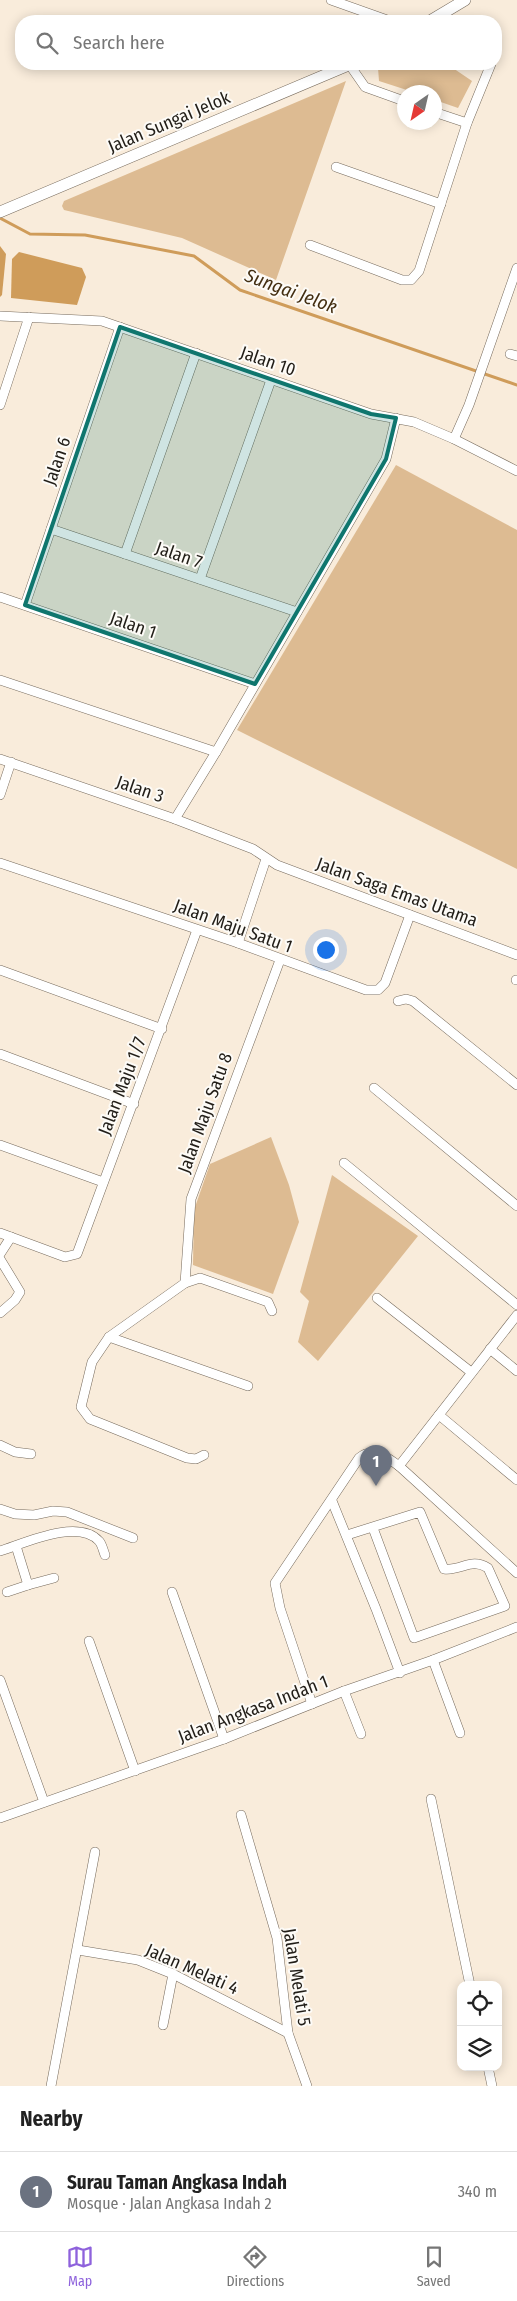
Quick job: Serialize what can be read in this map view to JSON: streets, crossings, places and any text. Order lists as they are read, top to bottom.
{
  "streets": {
    "street": [
      "Jalan Sungai Jelok",
      "Jalan 10",
      "Jalan 6",
      "Jalan 7",
      "Jalan 1",
      "Jalan 3",
      "Jalan Saga Emas Utama",
      "Jalan Maju Satu 1",
      "Jalan Maju 1/7",
      "Jalan Maju Satu 8",
      "Jalan Angkasa Indah 1",
      "Jalan Melati 4",
      "Jalan Melati 5"
    ]
  },
  "crossings": [
    ["Jalan 10", "Jalan 6"],
    ["Jalan 6", "Jalan 7"],
    ["Jalan 6", "Jalan 1"],
    ["Jalan 3", "Jalan Saga Emas Utama"],
    ["Jalan Saga Emas Utama", "Jalan Maju Satu 1"],
    ["Jalan Maju Satu 1", "Jalan Maju 1/7"],
    ["Jalan Maju Satu 1", "Jalan Maju Satu 8"],
    ["Jalan Melati 4", "Jalan Melati 5"]
  ],
  "water": ["Sungai Jelok"],
  "north": "bottom left",
  "page": {
    "search": "Search here",
    "pins": "1",
    "heading": "Nearby",
    "list": [
      {
        "mark": "1",
        "name": "Surau Taman Angkasa Indah",
        "note": "Mosque · Jalan Angkasa Indah 2",
        "value": "340 m"
      }
    ],
    "nav": ["Map", "Directions", "Saved"]
  }
}
